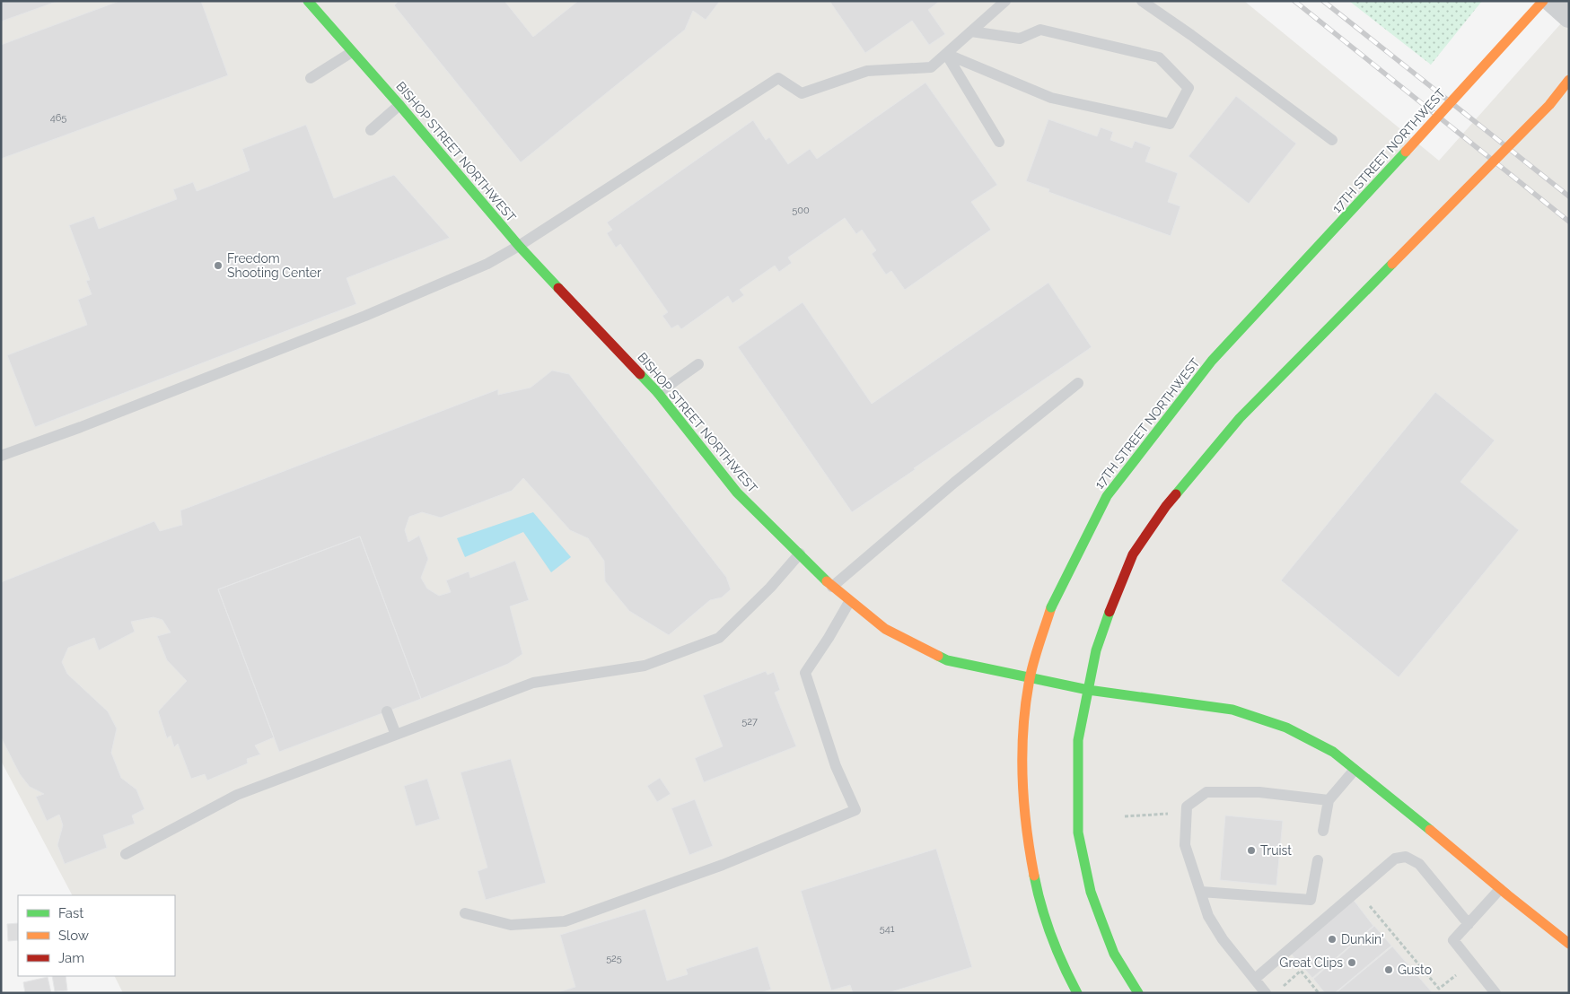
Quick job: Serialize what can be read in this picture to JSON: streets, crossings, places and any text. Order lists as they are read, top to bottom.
{
  "streets": {
    "main road": ["17TH STREET NORTHWEST", "BISHOP STREET NORTHWEST"]
  },
  "crossings": [
    ["17TH STREET NORTHWEST", "BISHOP STREET NORTHWEST"]
  ],
  "places": [
    "Freedom Shooting Center",
    "Truist",
    "Dunkin'",
    "Great Clips",
    "Gusto"
  ],
  "house_numbers": [
    "465",
    "500",
    "527",
    "541",
    "525"
  ],
  "legend": ["Fast", "Slow", "Jam"]
}
